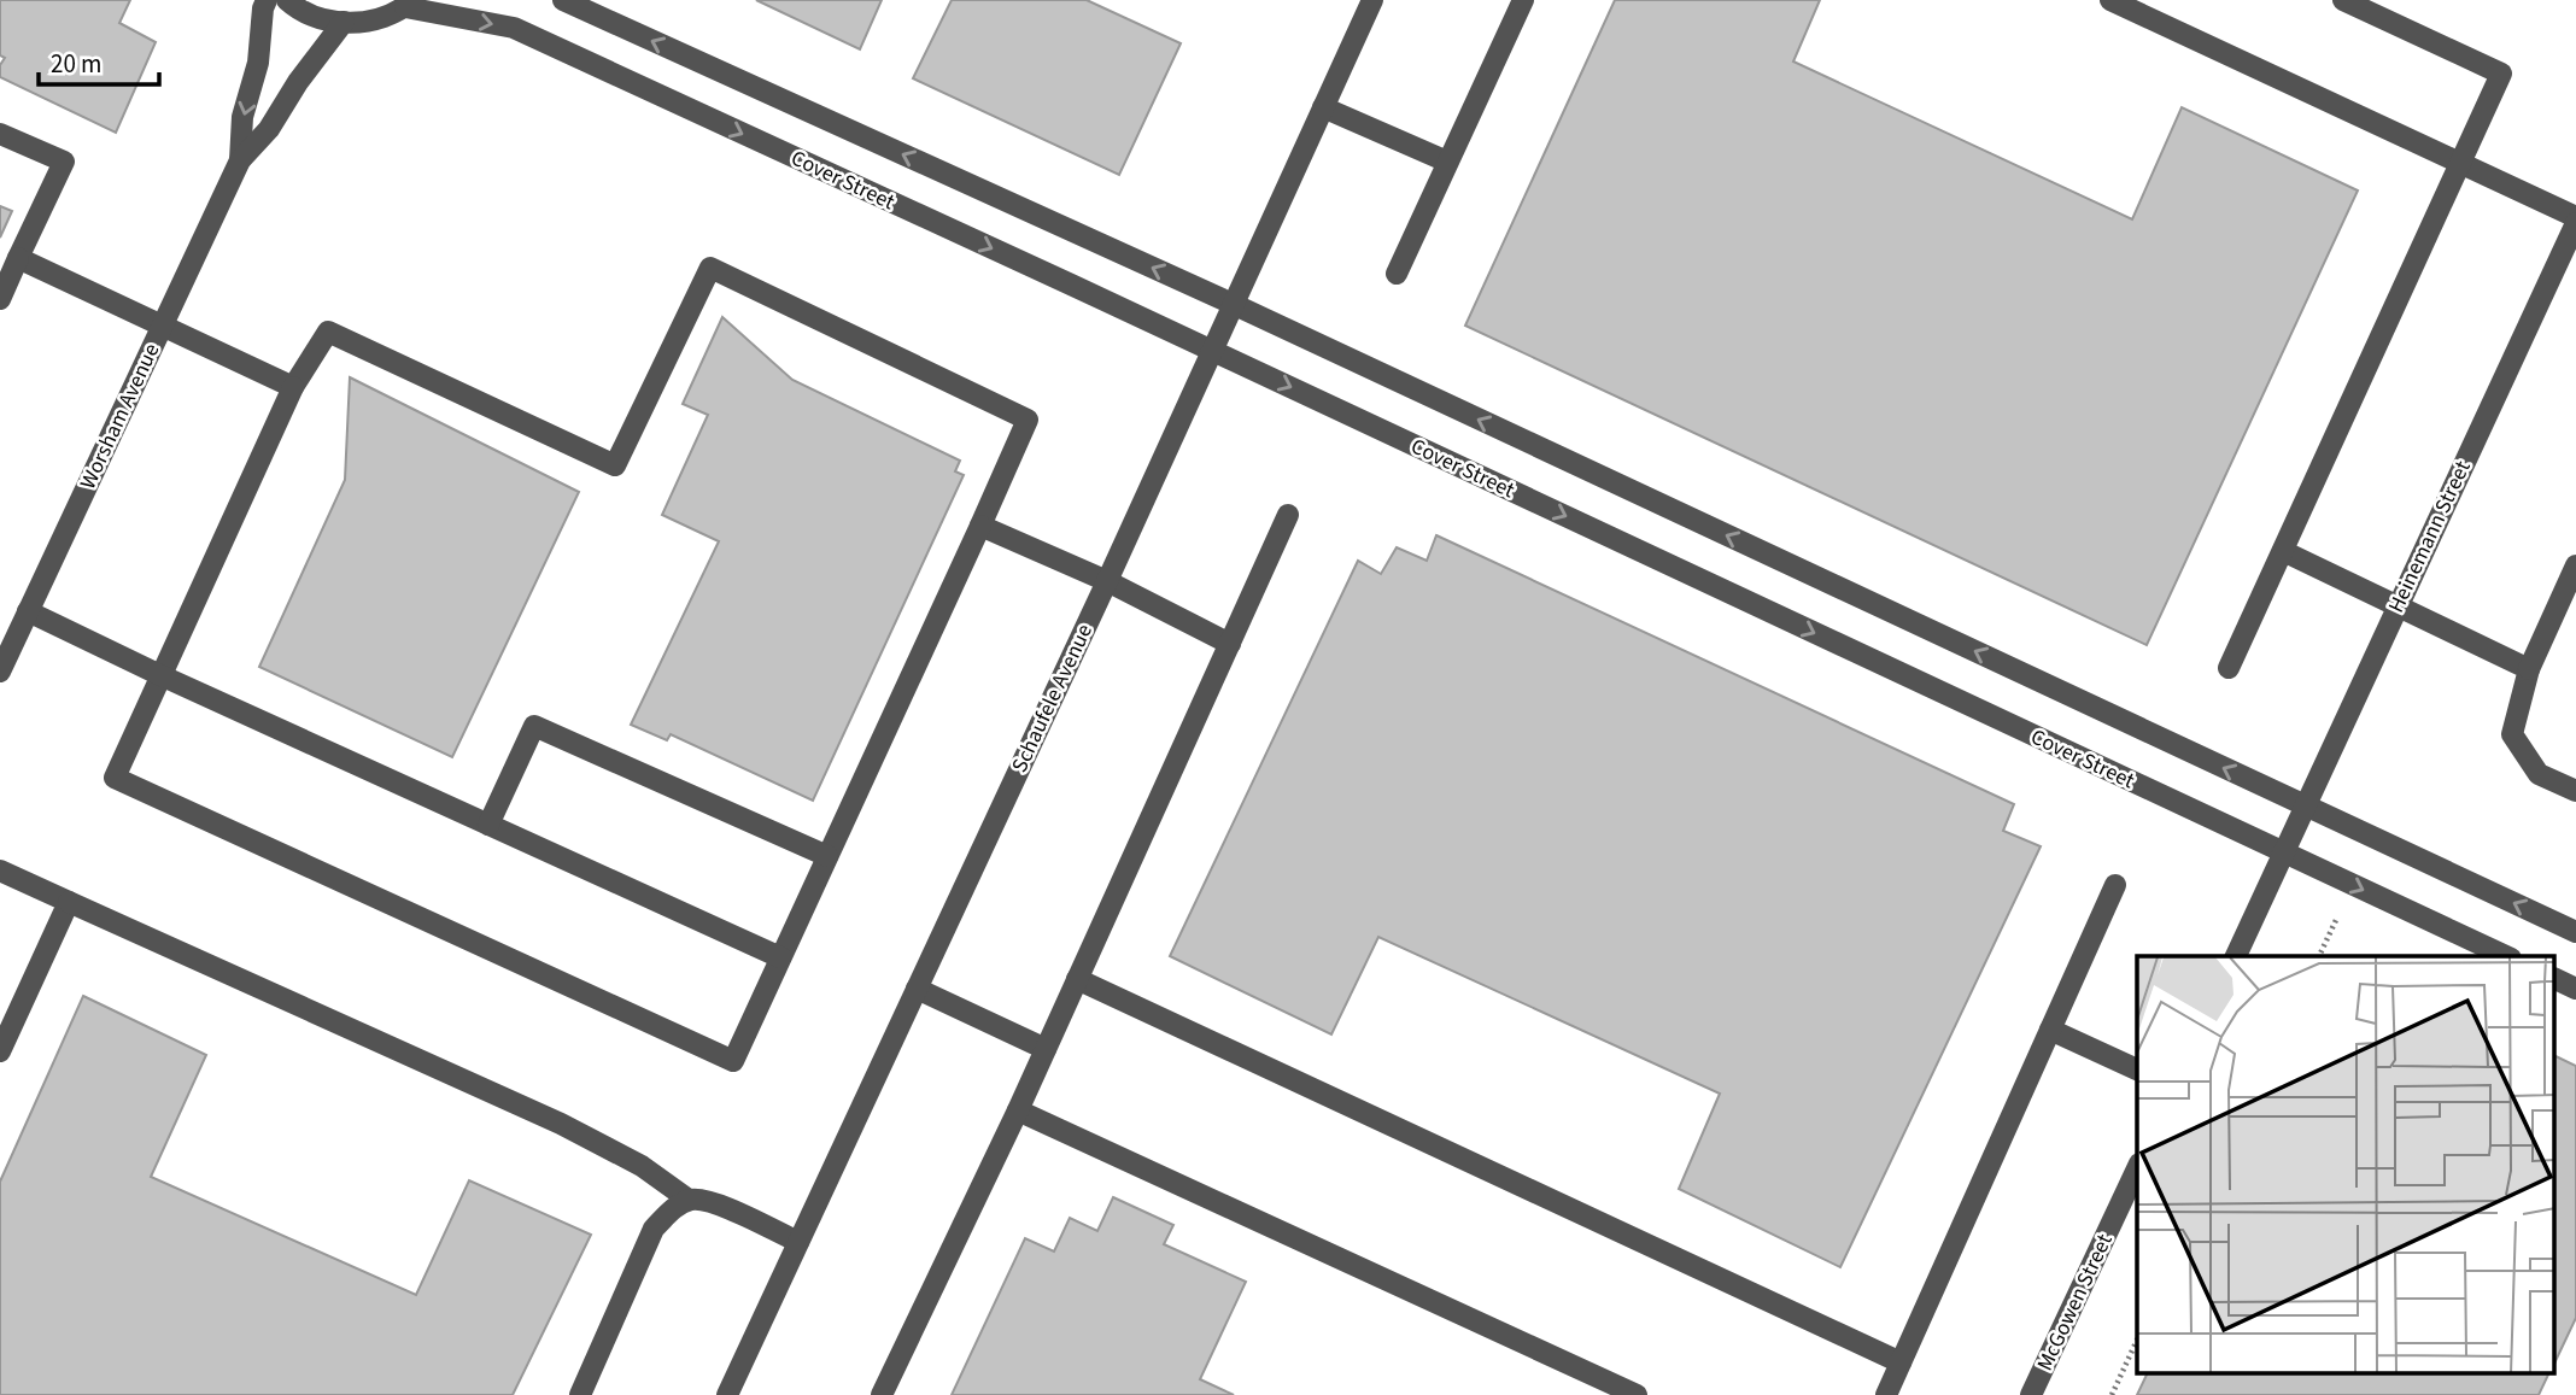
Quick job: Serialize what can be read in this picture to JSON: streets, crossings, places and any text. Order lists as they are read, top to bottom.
{
  "streets": {
    "street": [
      "Cover Street",
      "Worsham Avenue",
      "Heinemann Street",
      "Schaufele Avenue",
      "McGowen Street"
    ]
  },
  "crossings": [
    ["Cover Street", "Heinemann Street"],
    ["Cover Street", "Schaufele Avenue"]
  ],
  "scale_bar": "20 m"
}
